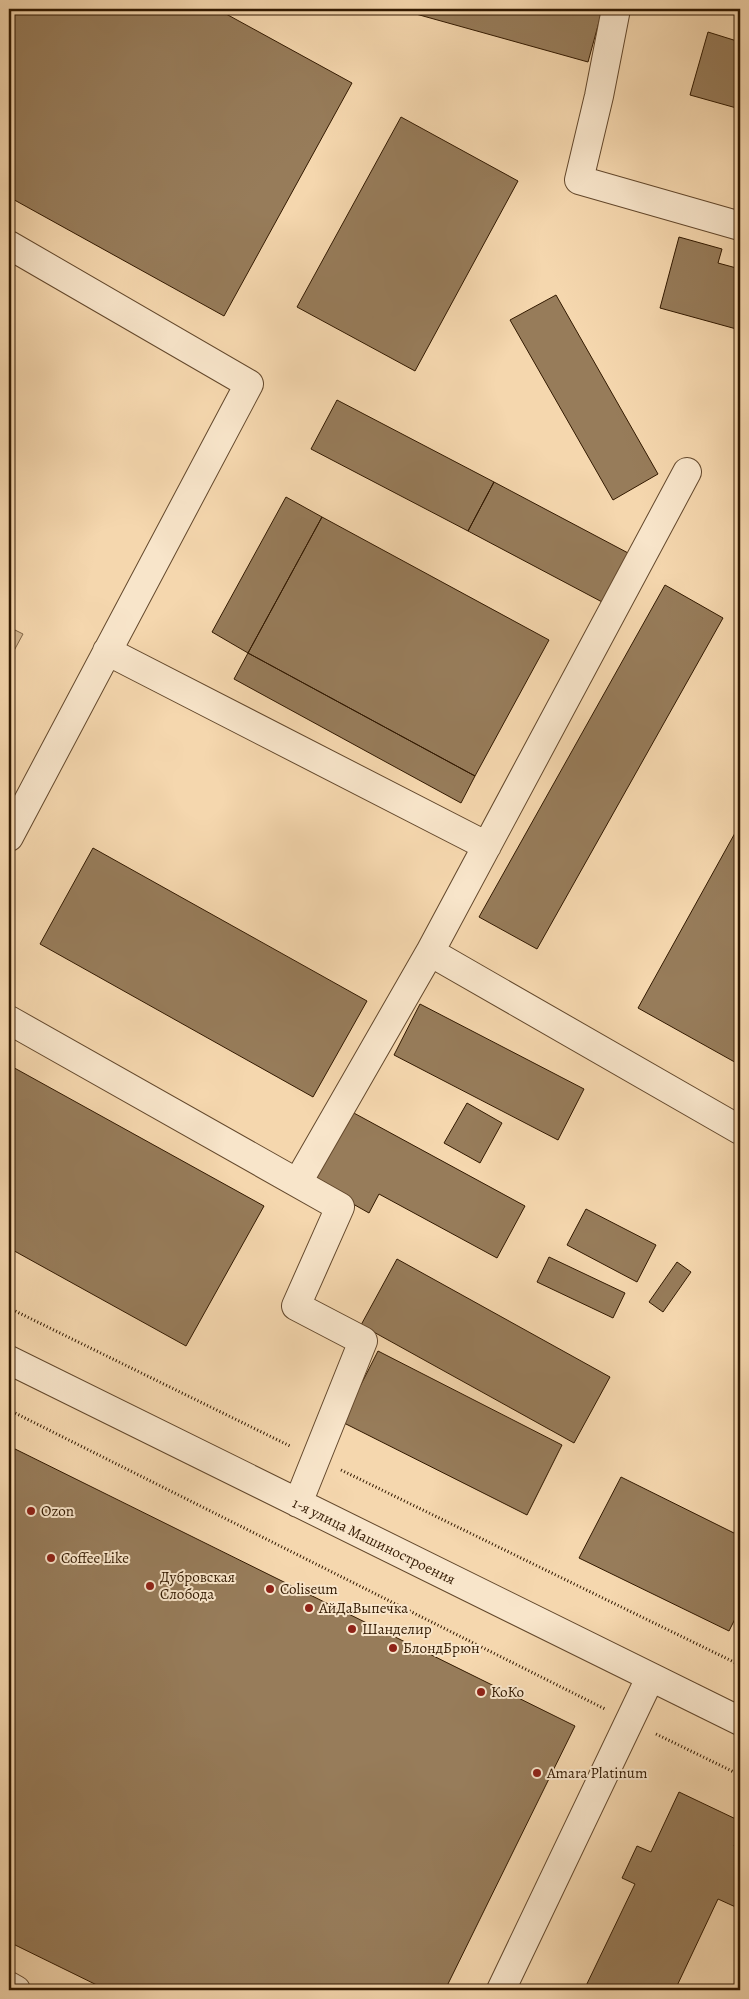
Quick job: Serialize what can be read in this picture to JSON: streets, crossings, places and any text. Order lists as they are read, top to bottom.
{
  "streets": {
    "street": ["1-я улица Машиностроения"]
  },
  "places": [
    "Ozon",
    "Coffee Like",
    "Дубровская Слобода",
    "Coliseum",
    "АйДаВыпечка",
    "Шанделир",
    "БлондБрюн",
    "КоКо",
    "Amara Platinum"
  ]
}
